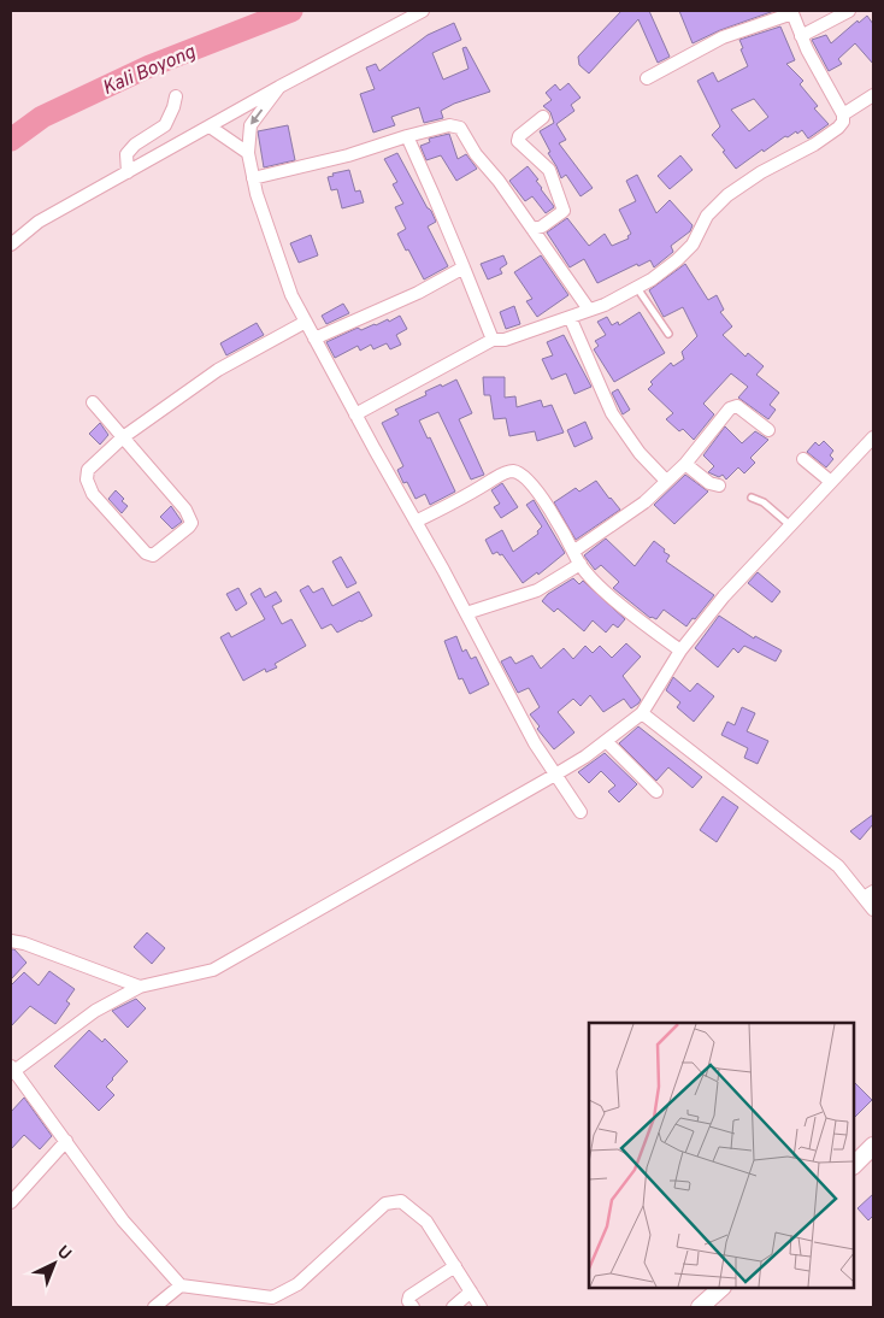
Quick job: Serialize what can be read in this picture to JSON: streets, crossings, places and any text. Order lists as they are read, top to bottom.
{
  "water": ["Kali Boyong"],
  "north": "top right"
}
